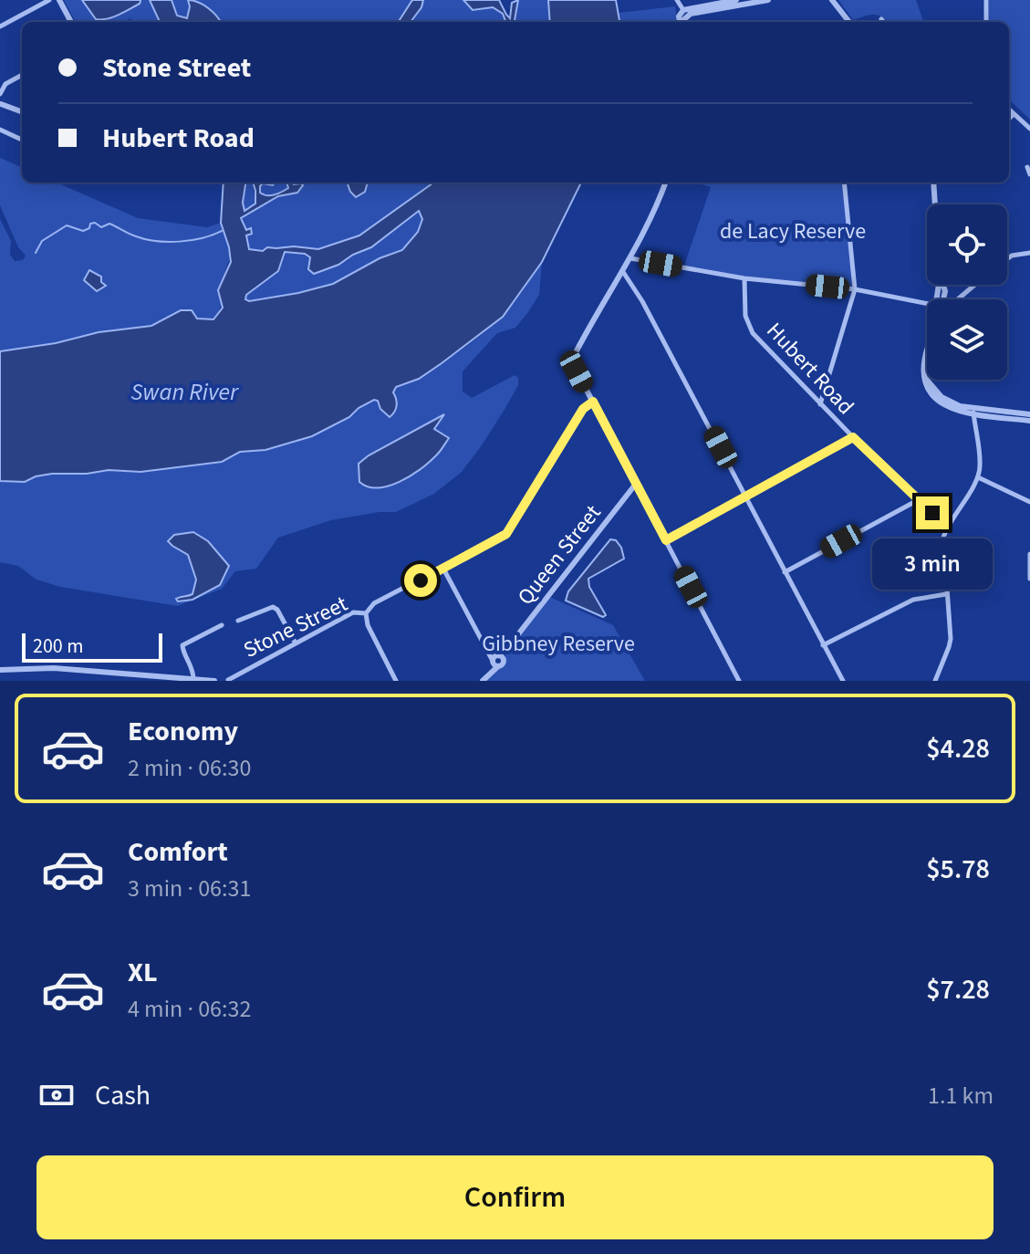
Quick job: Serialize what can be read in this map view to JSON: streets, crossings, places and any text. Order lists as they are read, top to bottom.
{
  "streets": {
    "street": ["Hubert Road", "Queen Street", "Stone Street"]
  },
  "water": ["Swan River"],
  "parks": ["de Lacy Reserve", "Gibbney Reserve"],
  "scale_bar": "200 m",
  "page": {
    "banner": ["Stone Street", "Hubert Road"],
    "bubble": "3 min",
    "scale": "200 m",
    "list": [
      {
        "name": "Economy",
        "note": "2 min · 06:30",
        "value": "$4.28"
      },
      {
        "name": "Comfort",
        "note": "3 min · 06:31",
        "value": "$5.78"
      },
      {
        "name": "XL",
        "note": "4 min · 06:32",
        "value": "$7.28"
      }
    ],
    "pay": ["Cash", "1.1 km"],
    "buttons": "Confirm"
  }
}
